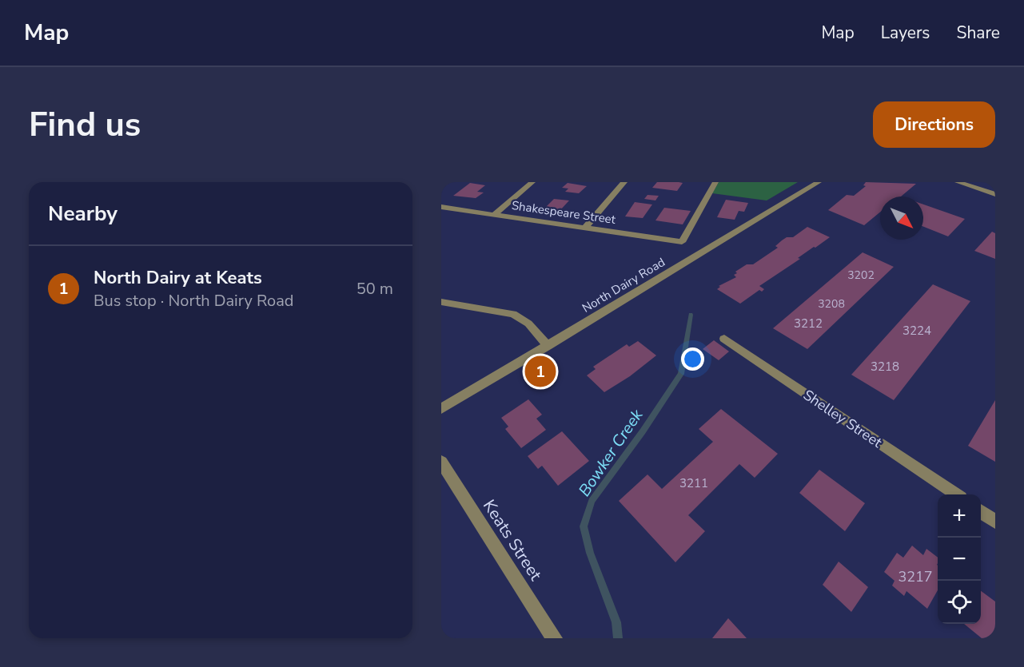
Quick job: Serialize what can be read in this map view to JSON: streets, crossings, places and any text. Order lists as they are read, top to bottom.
{
  "streets": {
    "street": [
      "Shakespeare Street",
      "North Dairy Road",
      "Shelley Street",
      "Keats Street"
    ]
  },
  "water": ["Bowker Creek"],
  "house_numbers": [
    "3202",
    "3208",
    "3212",
    "3224",
    "3218",
    "3211",
    "3217"
  ],
  "north": "bottom right",
  "page": {
    "header": "Map",
    "nav": ["Map", "Layers", "Share"],
    "buttons": "Directions",
    "title": "Find us",
    "heading": "Nearby",
    "list": [
      {
        "mark": "1",
        "name": "North Dairy at Keats",
        "note": "Bus stop · North Dairy Road",
        "value": "50 m"
      }
    ],
    "pins": "1",
    "map_buttons": ["+", "−"]
  }
}
